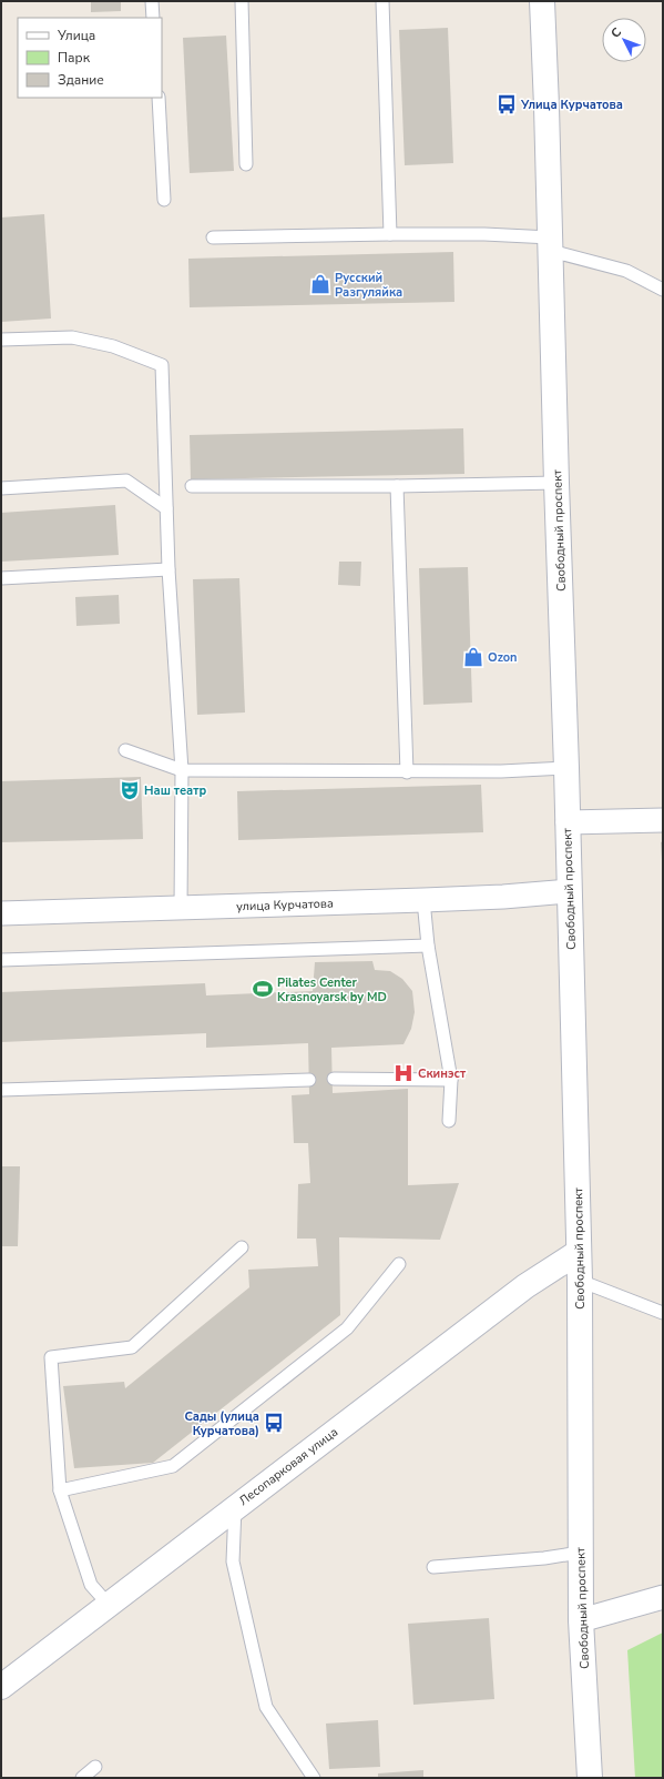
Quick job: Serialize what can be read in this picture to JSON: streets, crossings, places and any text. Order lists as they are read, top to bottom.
{
  "streets": {
    "main road": ["Свободный проспект", "Лесопарковая улица"],
    "street": ["улица Курчатова"]
  },
  "crossings": [
    ["Свободный проспект", "улица Курчатова"],
    ["Свободный проспект", "Лесопарковая улица"]
  ],
  "places": {
    "bus stop": ["Улица Курчатова", "Сады (улица Курчатова)"],
    "shop": ["Русский Разгуляйка", "Ozon"],
    "theatre": ["Наш театр"],
    "sports": ["Pilates Center Krasnoyarsk by MD"],
    "hospital": ["Скинэст"]
  },
  "legend": ["Улица", "Парк", "Здание"],
  "north": "top left"
}
